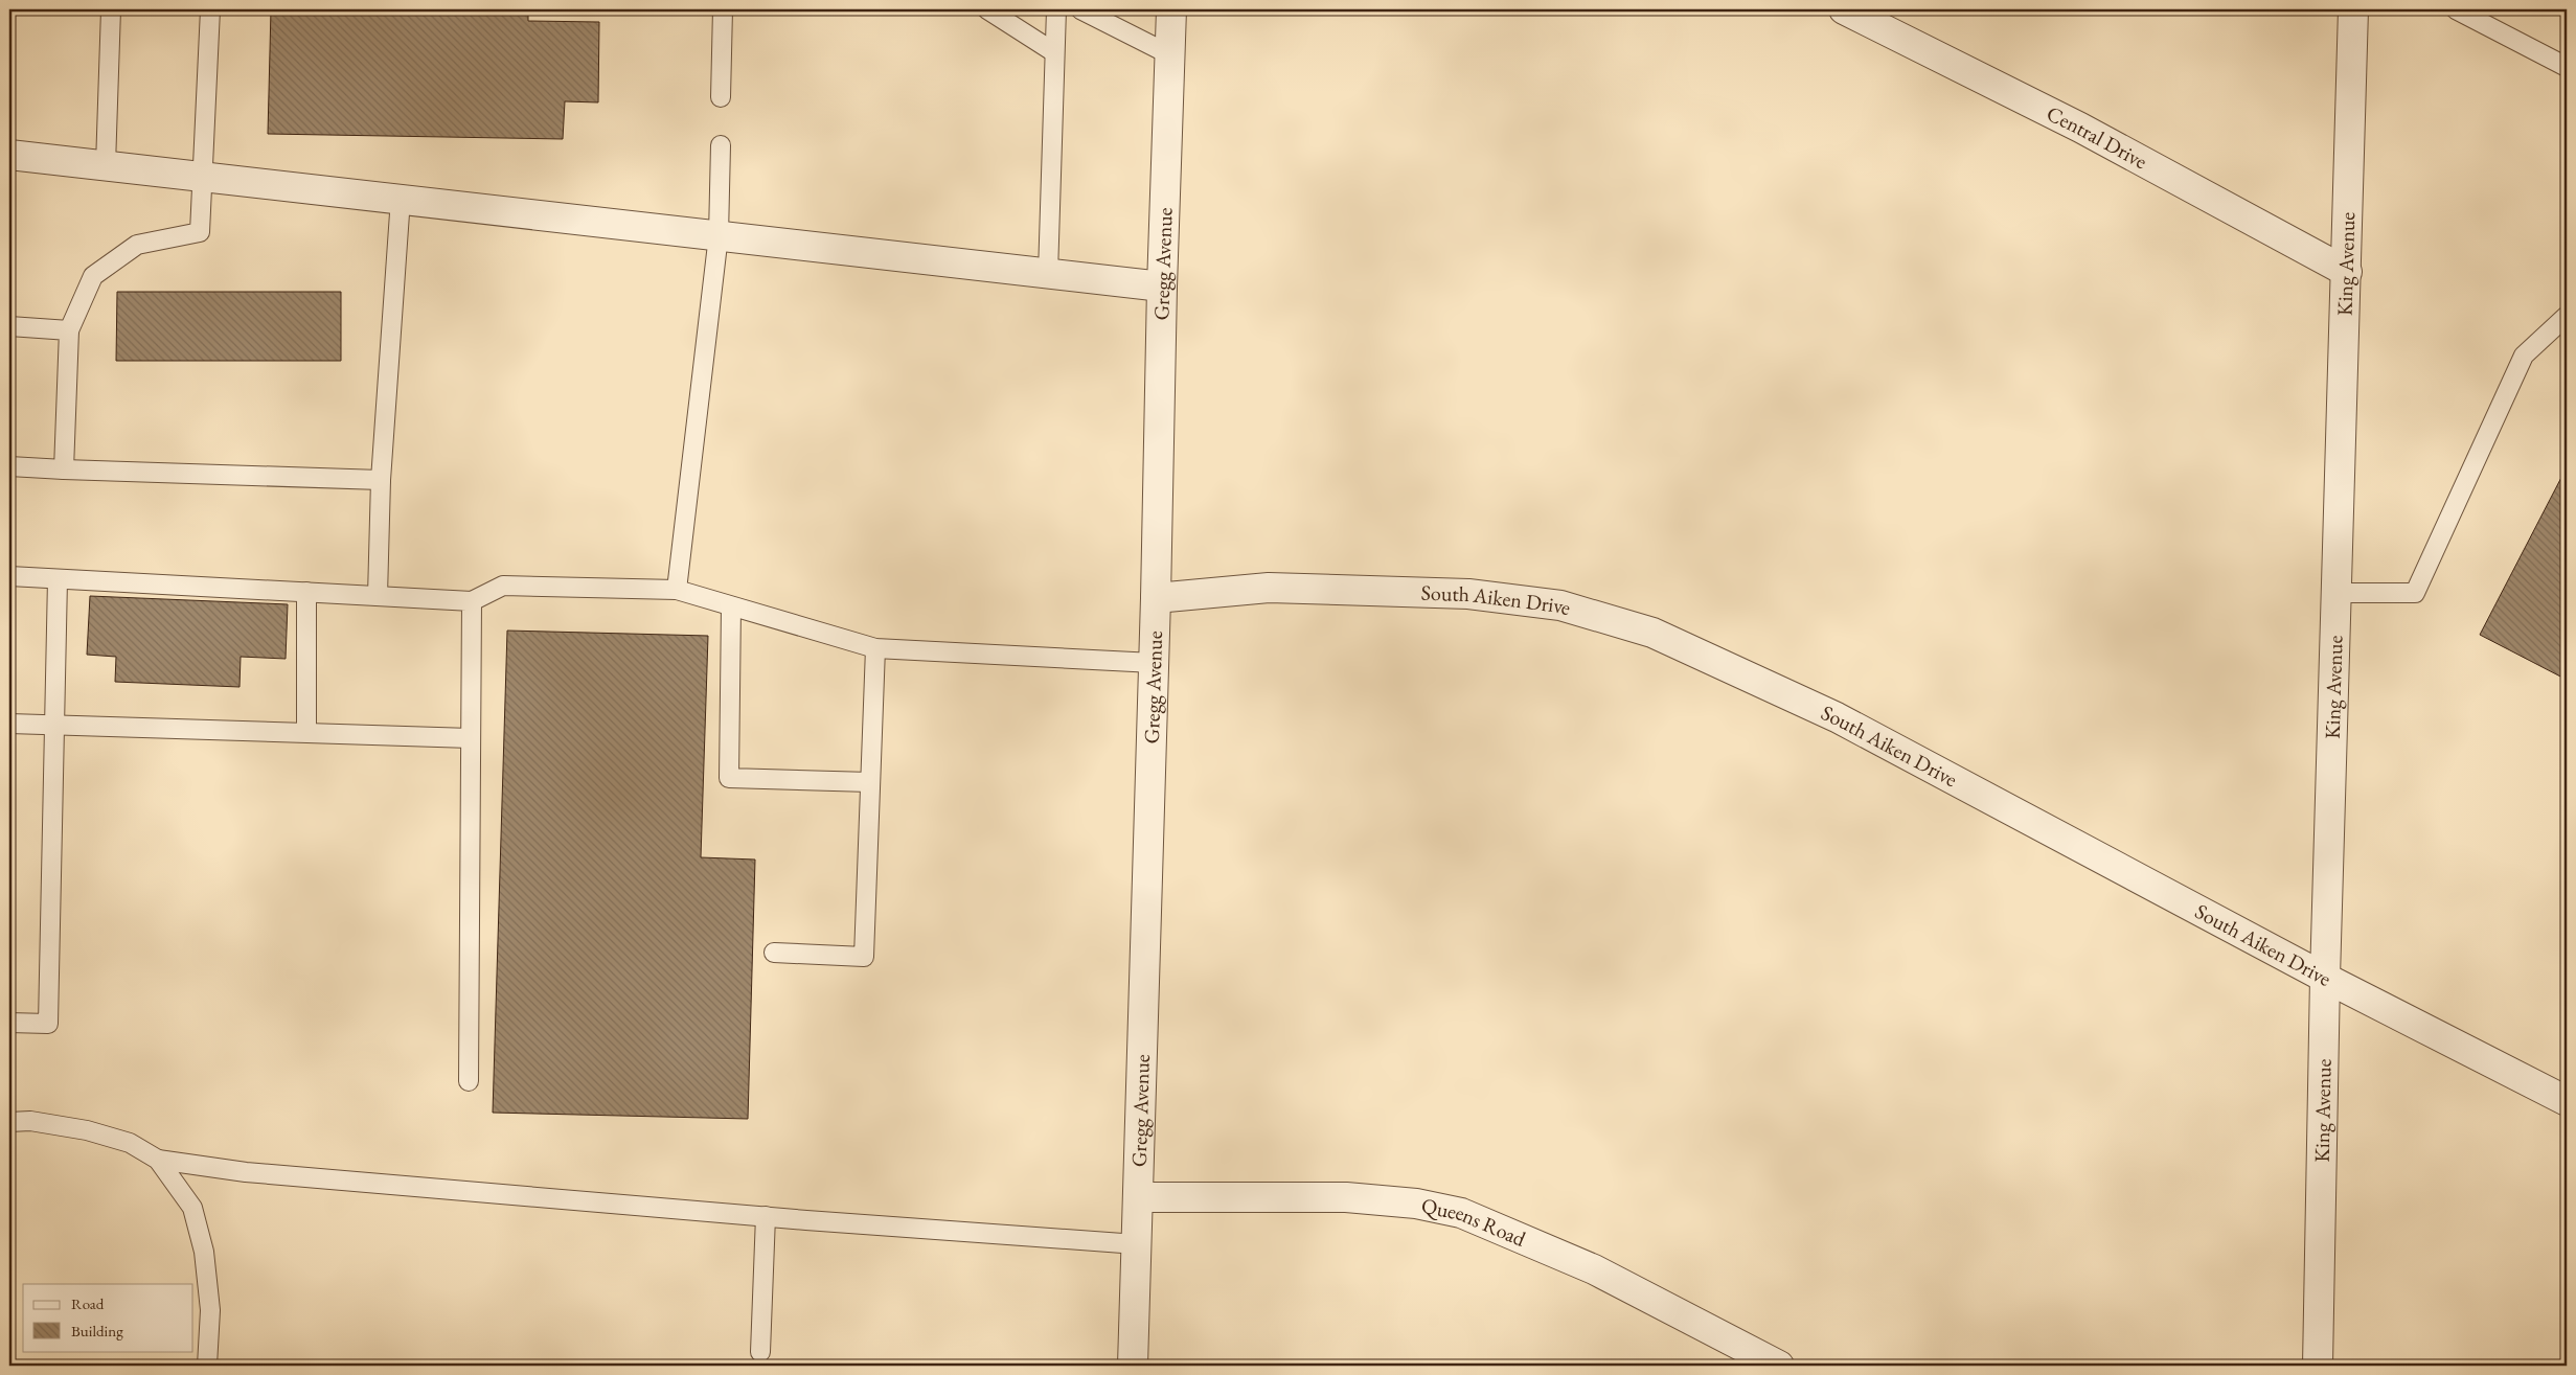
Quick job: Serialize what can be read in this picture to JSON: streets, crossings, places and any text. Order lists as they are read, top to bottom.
{
  "streets": {
    "street": [
      "Central Drive",
      "Gregg Avenue",
      "King Avenue",
      "South Aiken Drive",
      "Queens Road"
    ]
  },
  "crossings": [
    ["Central Drive", "King Avenue"],
    ["Gregg Avenue", "South Aiken Drive"],
    ["Gregg Avenue", "Queens Road"],
    ["King Avenue", "South Aiken Drive"]
  ],
  "legend": ["Road", "Building"]
}
